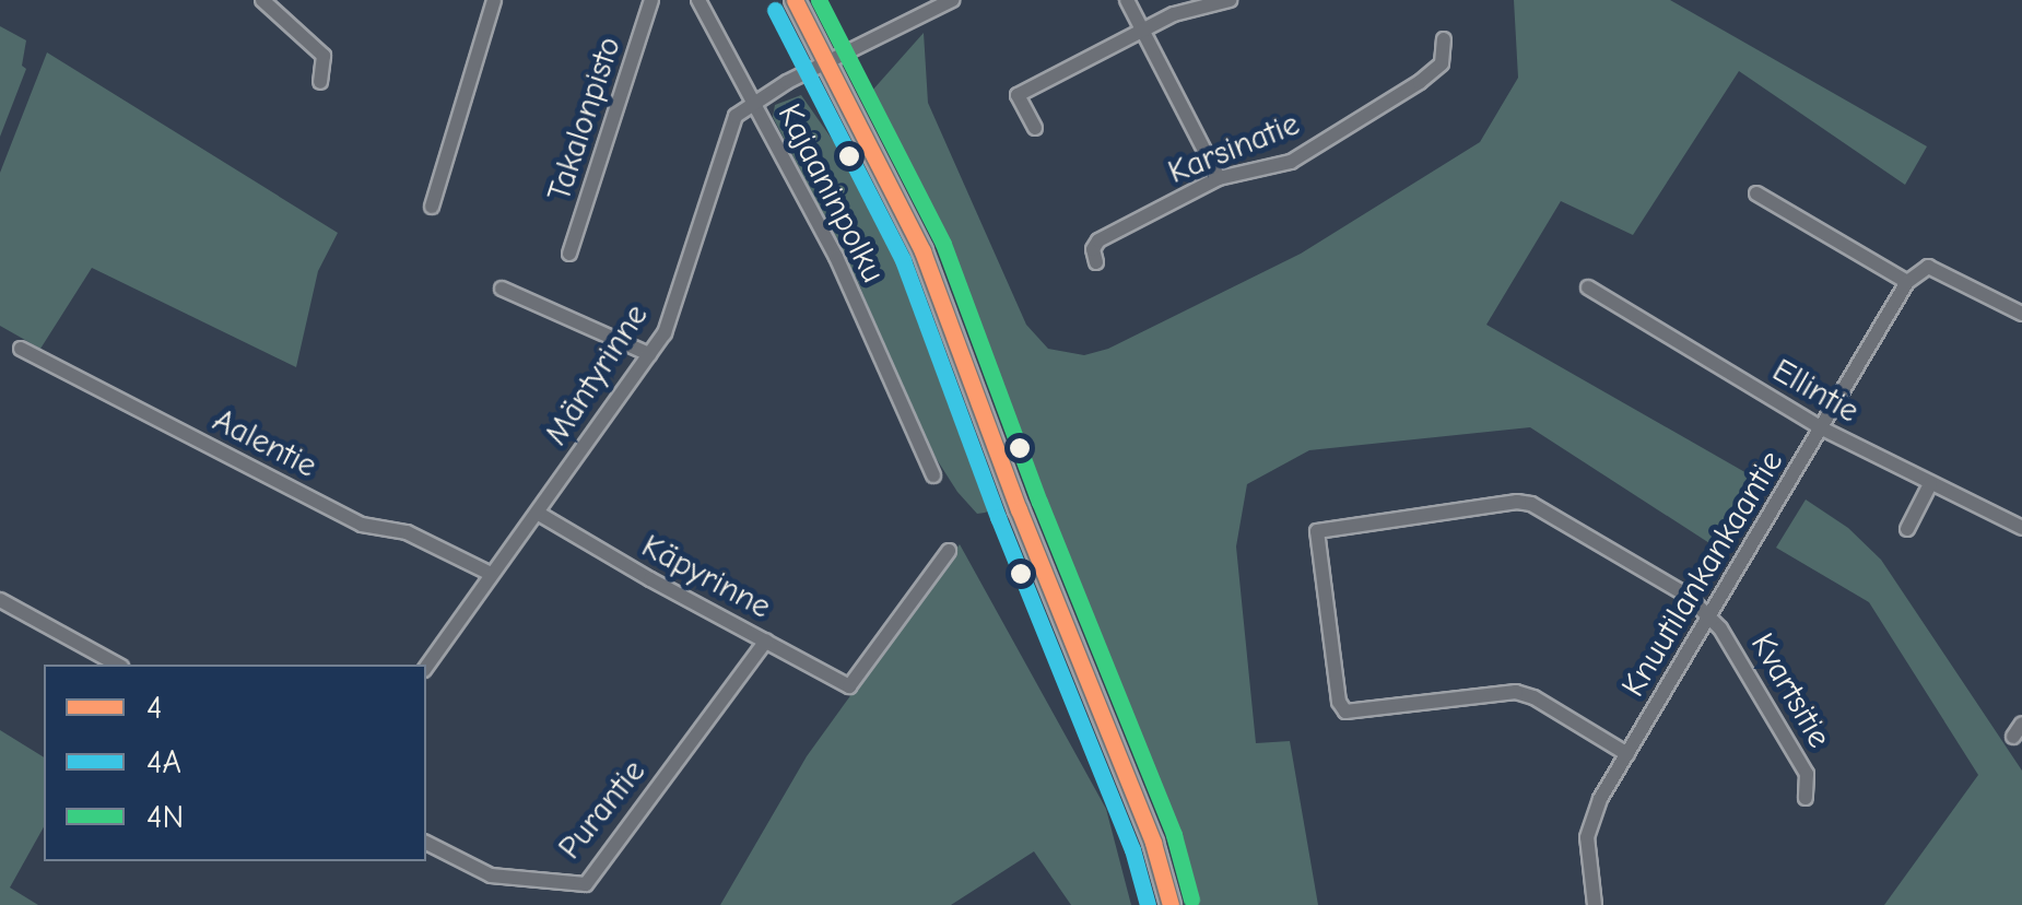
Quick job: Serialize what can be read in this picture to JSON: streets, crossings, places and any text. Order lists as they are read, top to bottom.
{
  "streets": {
    "street": [
      "Takalonpisto",
      "Karsinatie",
      "Kajaaninpolku",
      "Mäntyrinne",
      "Ellintie",
      "Aalentie",
      "Knuutilankankaantie",
      "Käpyrinne",
      "Kvartsitie",
      "Purantie"
    ]
  },
  "crossings": [
    ["Kajaaninpolku", "Mäntyrinne"],
    ["Mäntyrinne", "Aalentie"],
    ["Mäntyrinne", "Käpyrinne"],
    ["Ellintie", "Knuutilankankaantie"],
    ["Knuutilankankaantie", "Kvartsitie"],
    ["Käpyrinne", "Purantie"]
  ],
  "lines": ["transit line 4", "transit line 4N", "transit line 4A"],
  "legend": ["4", "4A", "4N"]
}
